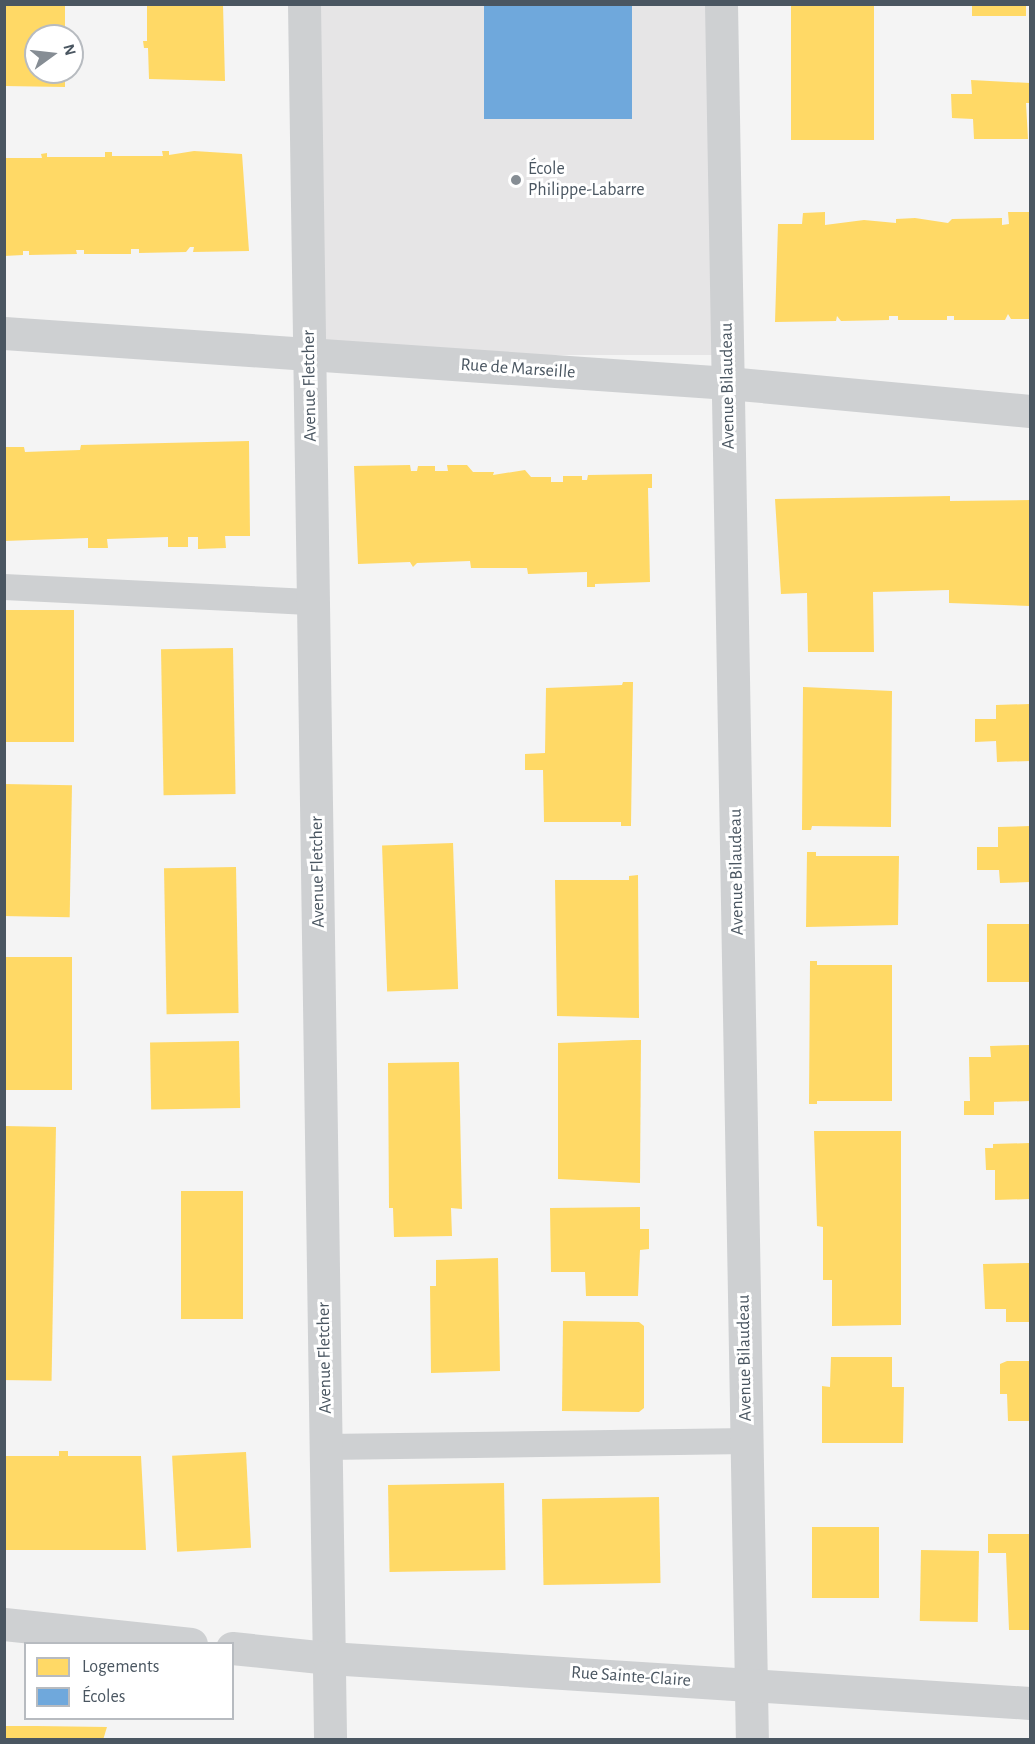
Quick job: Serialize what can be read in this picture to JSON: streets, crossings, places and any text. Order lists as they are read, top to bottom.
{
  "streets": {
    "street": [
      "Rue de Marseille",
      "Avenue Fletcher",
      "Avenue Bilaudeau",
      "Rue Sainte-Claire"
    ]
  },
  "crossings": [
    ["Rue de Marseille", "Avenue Fletcher"],
    ["Rue de Marseille", "Avenue Bilaudeau"],
    ["Avenue Fletcher", "Rue Sainte-Claire"],
    ["Avenue Bilaudeau", "Rue Sainte-Claire"]
  ],
  "places": ["École Philippe-Labarre"],
  "legend": ["Logements", "Écoles"],
  "north": "right"
}
